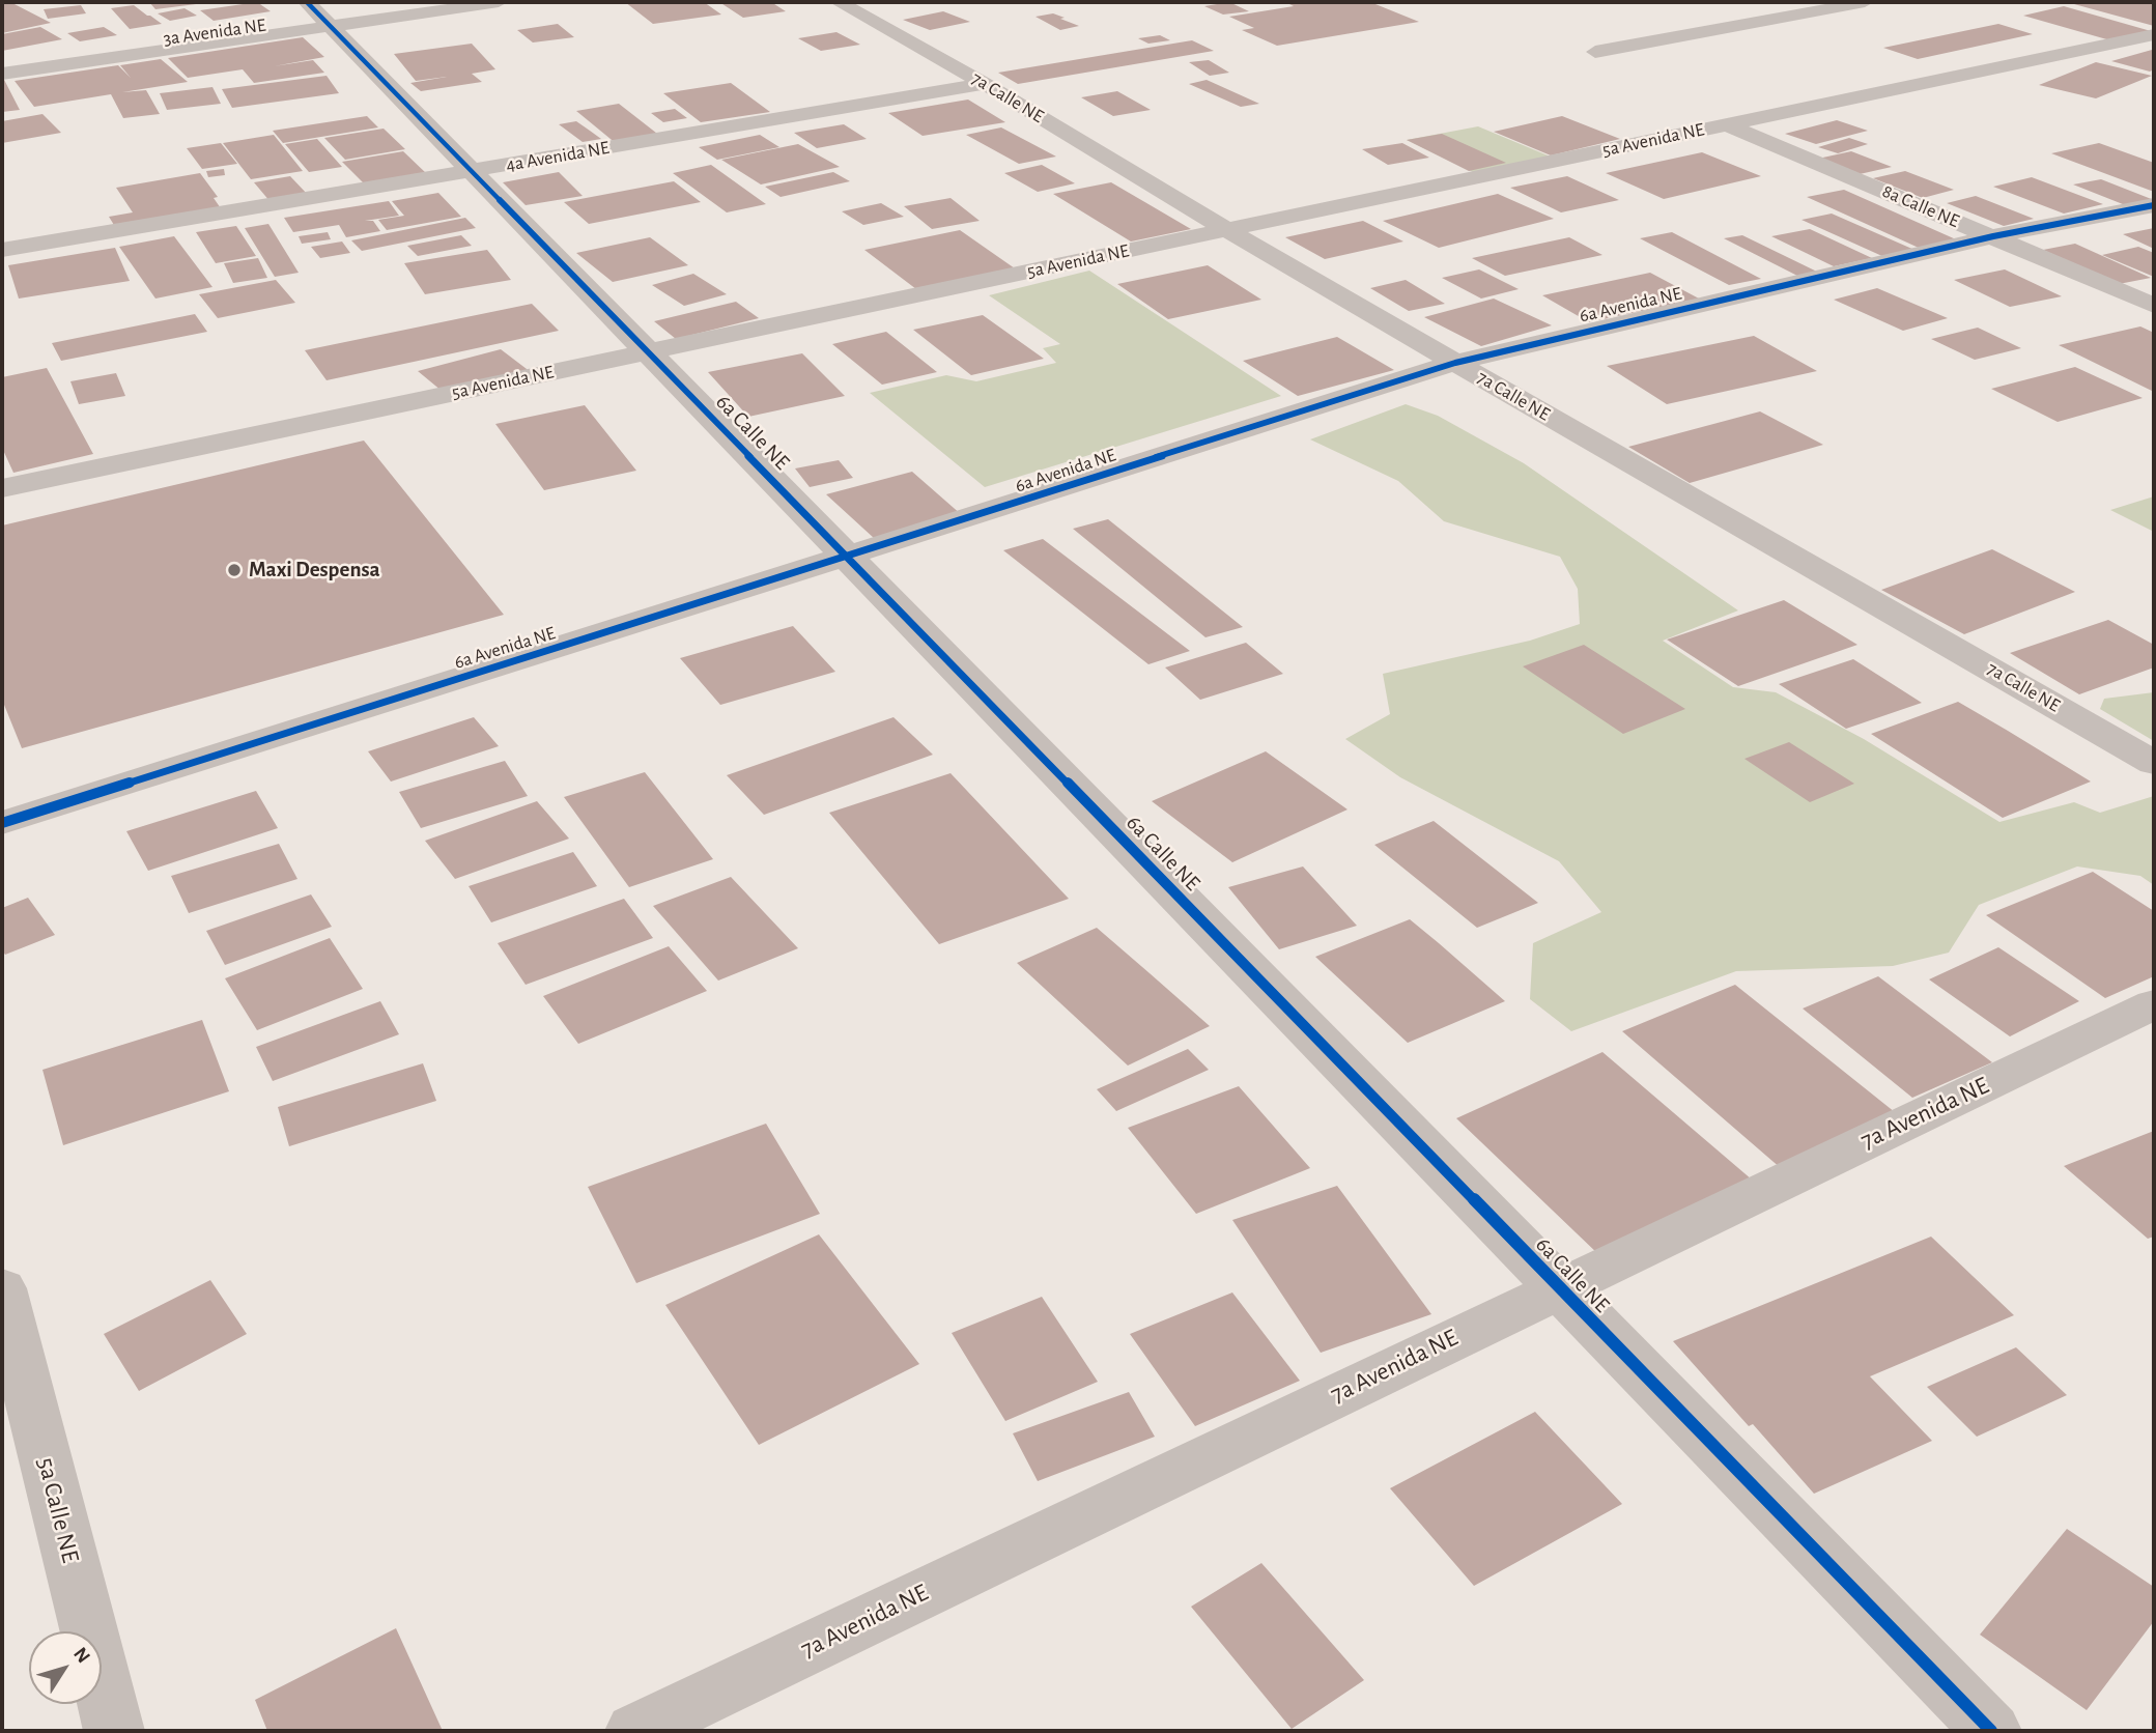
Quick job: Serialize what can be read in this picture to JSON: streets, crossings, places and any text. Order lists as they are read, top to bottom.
{
  "streets": {
    "street": [
      "3a Avenida NE",
      "7a Calle NE",
      "5a Avenida NE",
      "4a Avenida NE",
      "8a Calle NE",
      "6a Avenida NE",
      "6a Calle NE",
      "7a Avenida NE",
      "5a Calle NE"
    ]
  },
  "crossings": [
    ["3a Avenida NE", "6a Calle NE"],
    ["7a Calle NE", "5a Avenida NE"],
    ["7a Calle NE", "4a Avenida NE"],
    ["7a Calle NE", "6a Avenida NE"],
    ["5a Avenida NE", "8a Calle NE"],
    ["5a Avenida NE", "6a Calle NE"],
    ["4a Avenida NE", "6a Calle NE"],
    ["8a Calle NE", "6a Avenida NE"],
    ["6a Avenida NE", "6a Calle NE"],
    ["6a Calle NE", "7a Avenida NE"]
  ],
  "places": ["Maxi Despensa"],
  "north": "top right"
}
